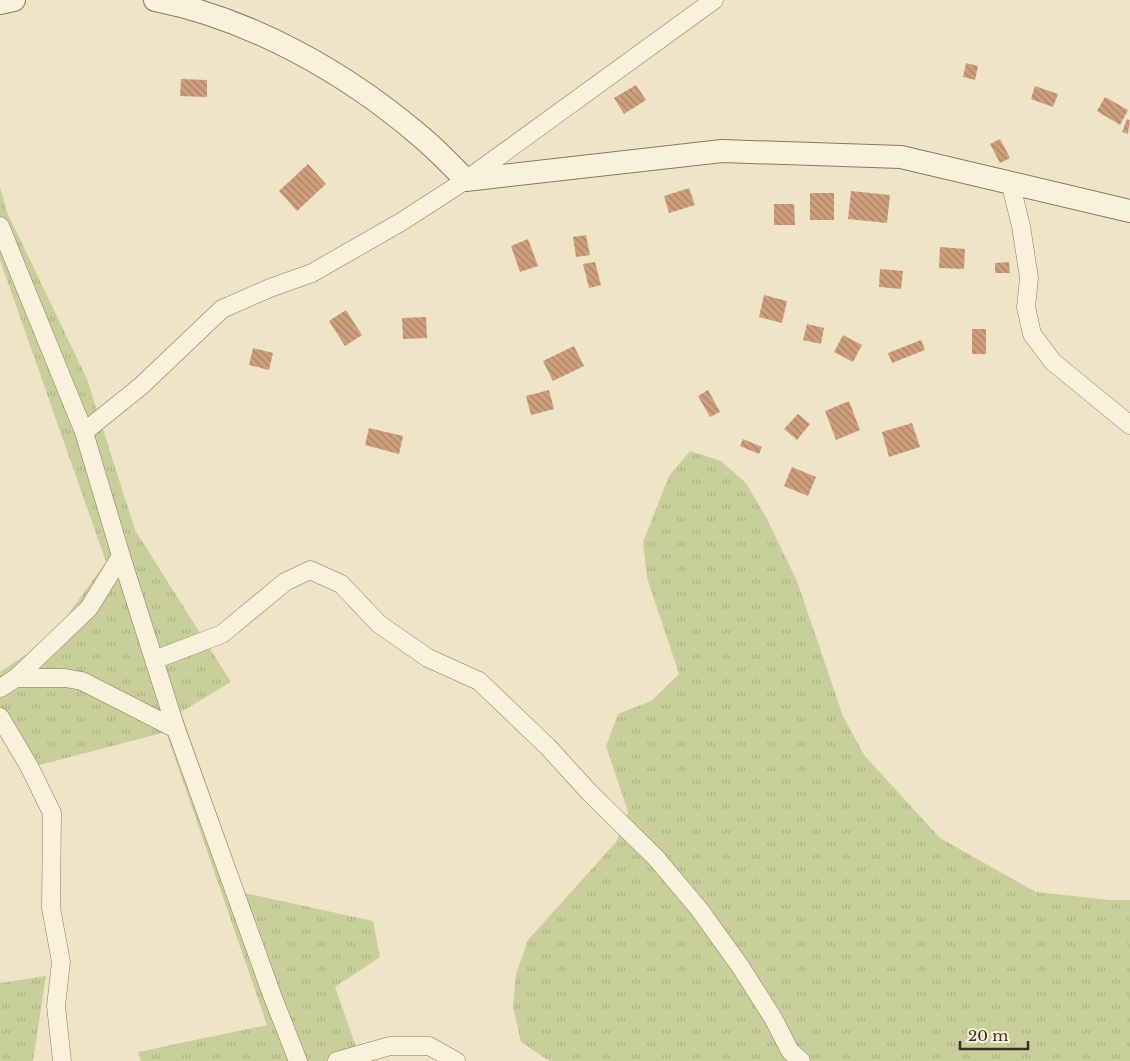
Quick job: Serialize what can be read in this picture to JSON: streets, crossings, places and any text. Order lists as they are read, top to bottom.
{
  "scale_bar": "20 m"
}
